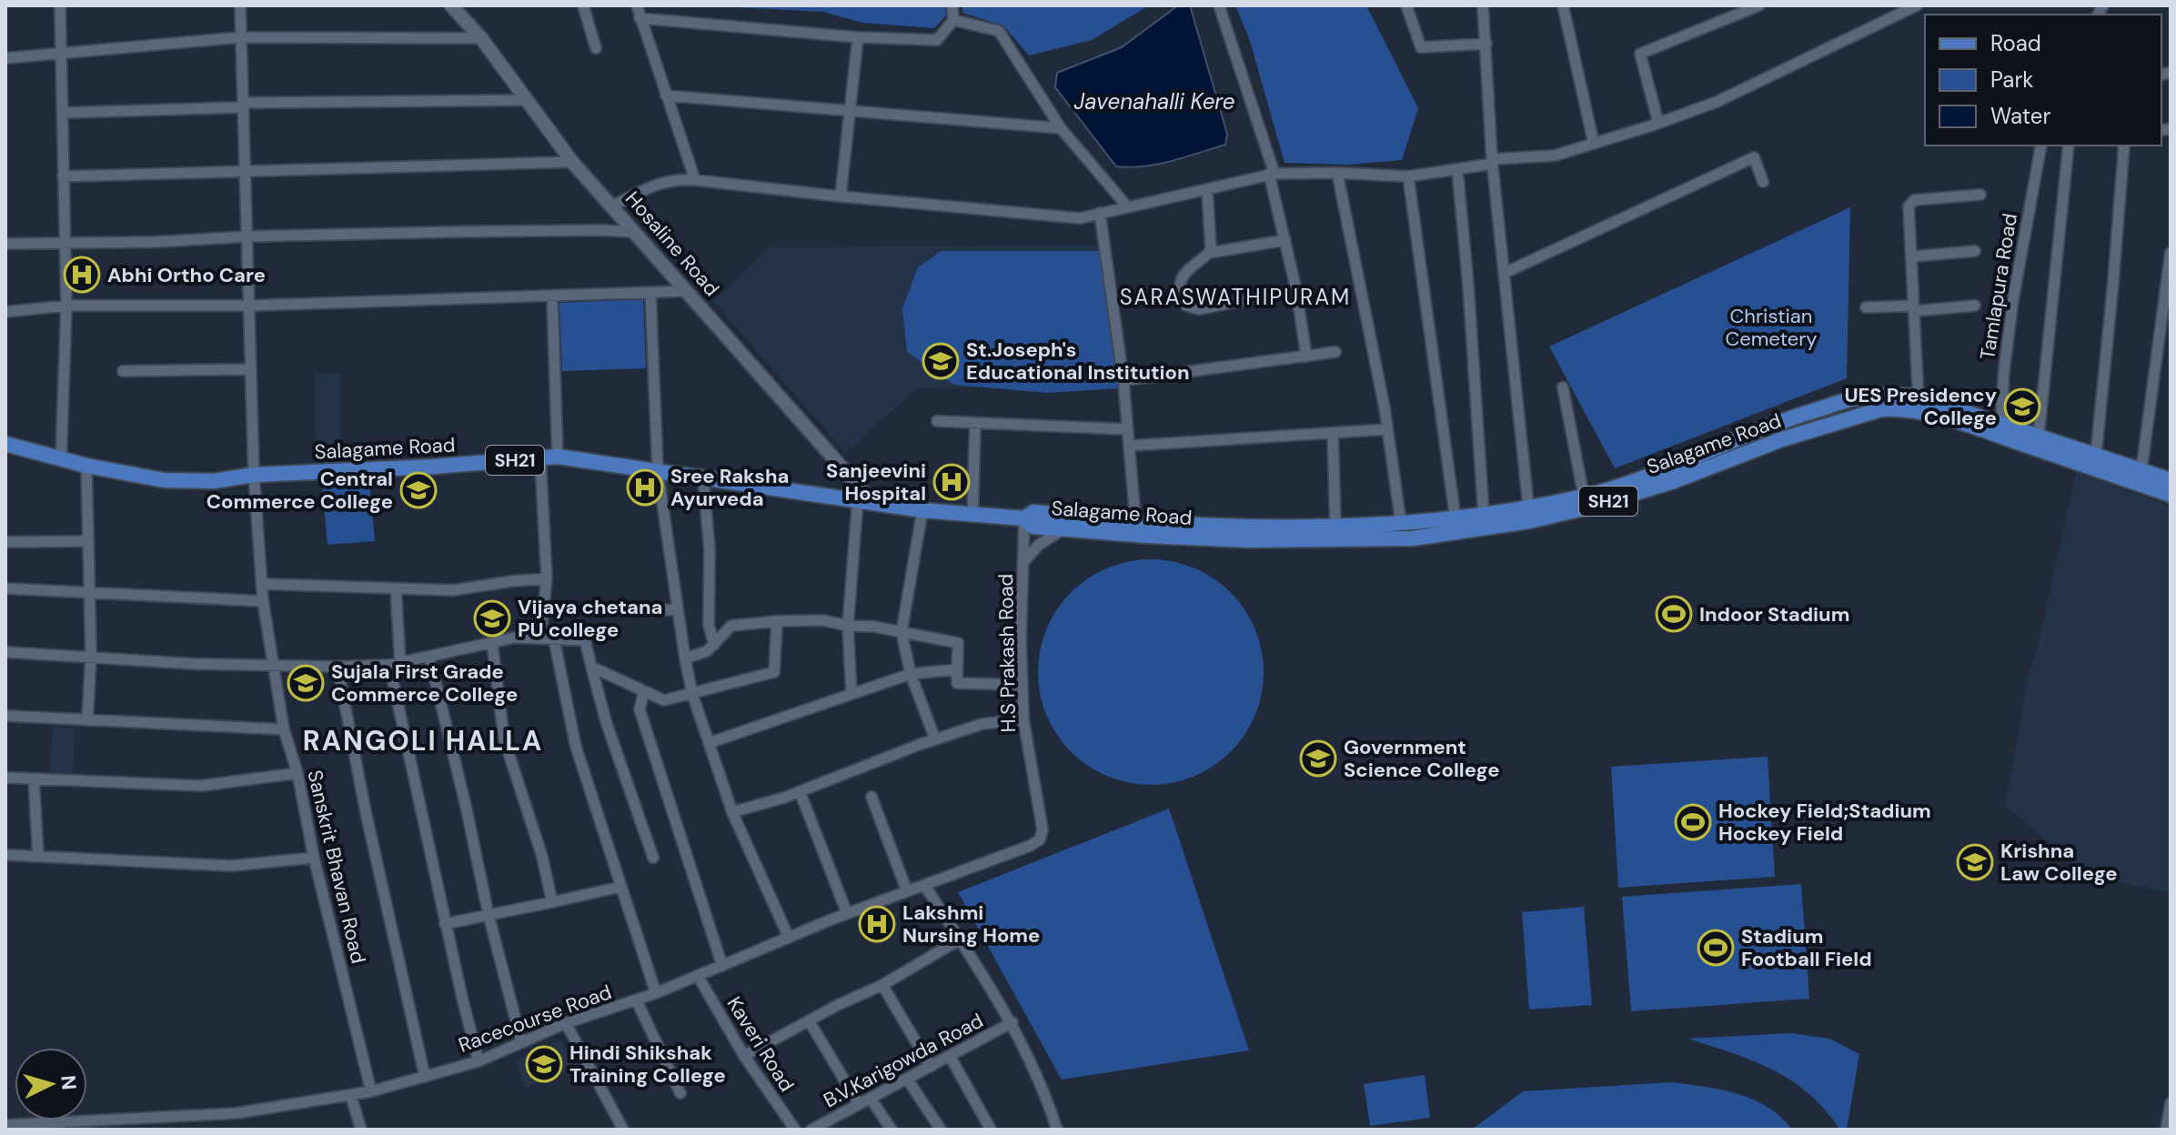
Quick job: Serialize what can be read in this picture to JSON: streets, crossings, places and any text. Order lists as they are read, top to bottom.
{
  "streets": {
    "main road": ["Salagame Road", "SH21"],
    "street": [
      "Hosaline Road",
      "Tamlapura Road",
      "H.S Prakash Road",
      "Sanskrit Bhavan Road",
      "Racecourse Road",
      "Kaveri Road",
      "B.V.Karigowda Road"
    ]
  },
  "crossings": [
    ["Hosaline Road", "Salagame Road"],
    ["Salagame Road", "H.S Prakash Road"],
    ["Salagame Road", "Sanskrit Bhavan Road"],
    ["H.S Prakash Road", "Racecourse Road"],
    ["Sanskrit Bhavan Road", "Racecourse Road"],
    ["Racecourse Road", "Kaveri Road"]
  ],
  "districts": ["SARASWATHIPURAM", "RANGOLI HALLA"],
  "water": ["Javenahalli Kere"],
  "parks": ["Christian Cemetery"],
  "places": {
    "hospital": [
      "Abhi Ortho Care",
      "Sanjeevini Hospital",
      "Sree Raksha Ayurveda",
      "Lakshmi Nursing Home"
    ],
    "school or university": [
      "St.Joseph's Educational Institution",
      "UES Presidency College",
      "Central Commerce College",
      "Vijaya chetana PU college",
      "Sujala First Grade Commerce College",
      "Government Science College",
      "Krishna Law College",
      "Hindi Shikshak Training College"
    ],
    "sports": ["Indoor Stadium", "Hockey Field;Stadium Hockey Field", "Stadium Football Field"]
  },
  "legend": ["Road", "Park", "Water"],
  "north": "right"
}
